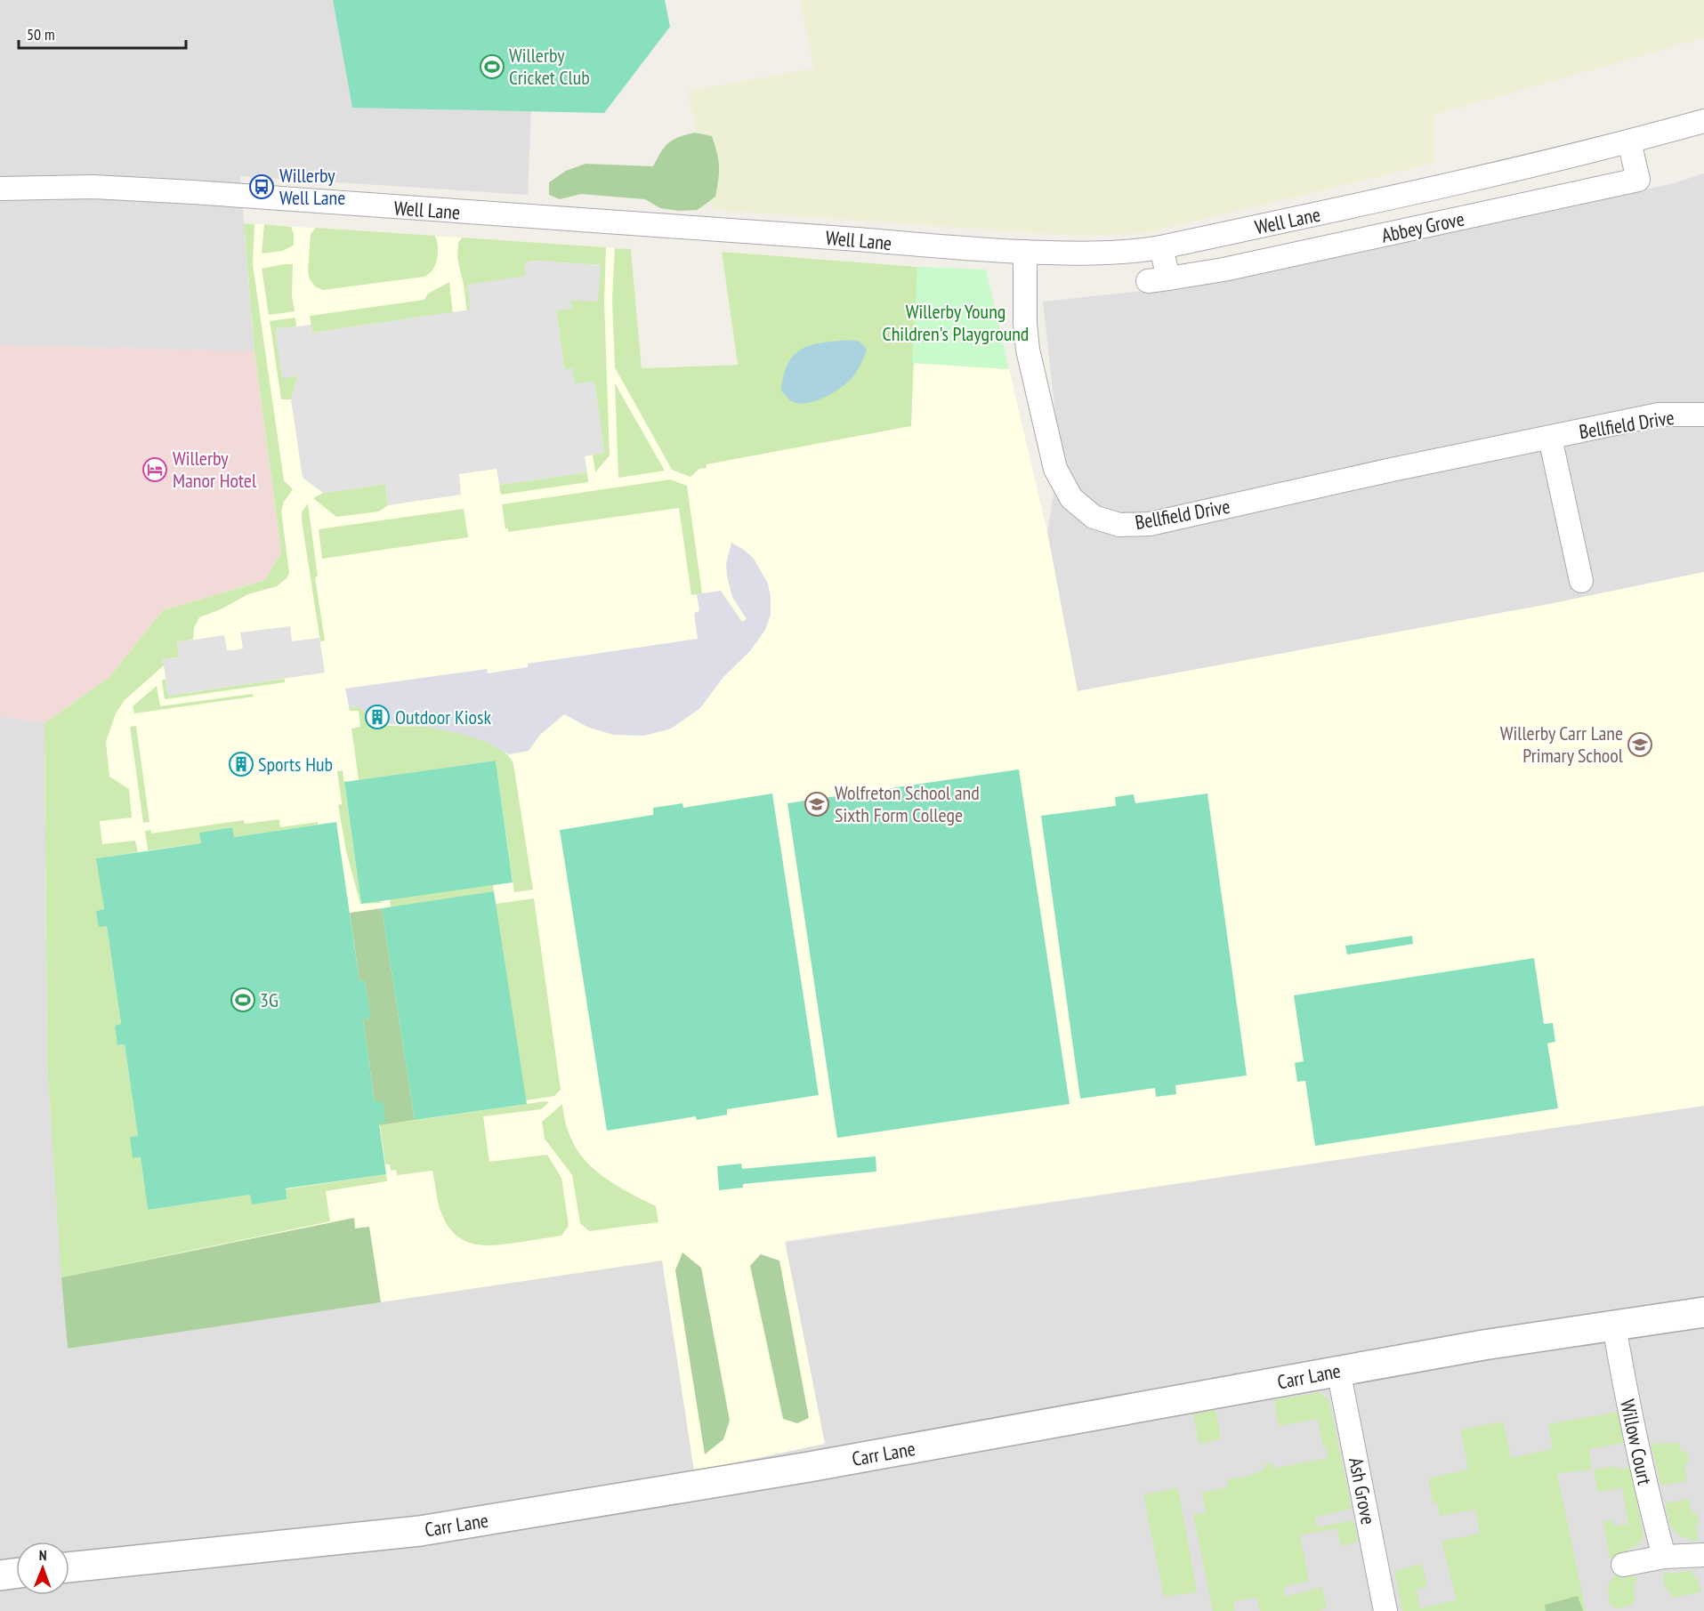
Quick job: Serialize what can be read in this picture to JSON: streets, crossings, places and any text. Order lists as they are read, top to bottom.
{
  "streets": {
    "street": [
      "Well Lane",
      "Abbey Grove",
      "Bellfield Drive",
      "Carr Lane",
      "Willow Court",
      "Ash Grove"
    ]
  },
  "crossings": [
    ["Well Lane", "Abbey Grove"],
    ["Well Lane", "Bellfield Drive"],
    ["Carr Lane", "Willow Court"],
    ["Carr Lane", "Ash Grove"]
  ],
  "parks": ["Willerby Young Children's Playground"],
  "places": {
    "sports": ["Willerby Cricket Club", "3G"],
    "bus stop": ["Willerby Well Lane"],
    "hotel": ["Willerby Manor Hotel"],
    "building": ["Outdoor Kiosk", "Sports Hub"],
    "school or university": ["Willerby Carr Lane Primary School", "Wolfreton School and Sixth Form College"]
  },
  "scale_bar": "50 m",
  "north": "top"
}
